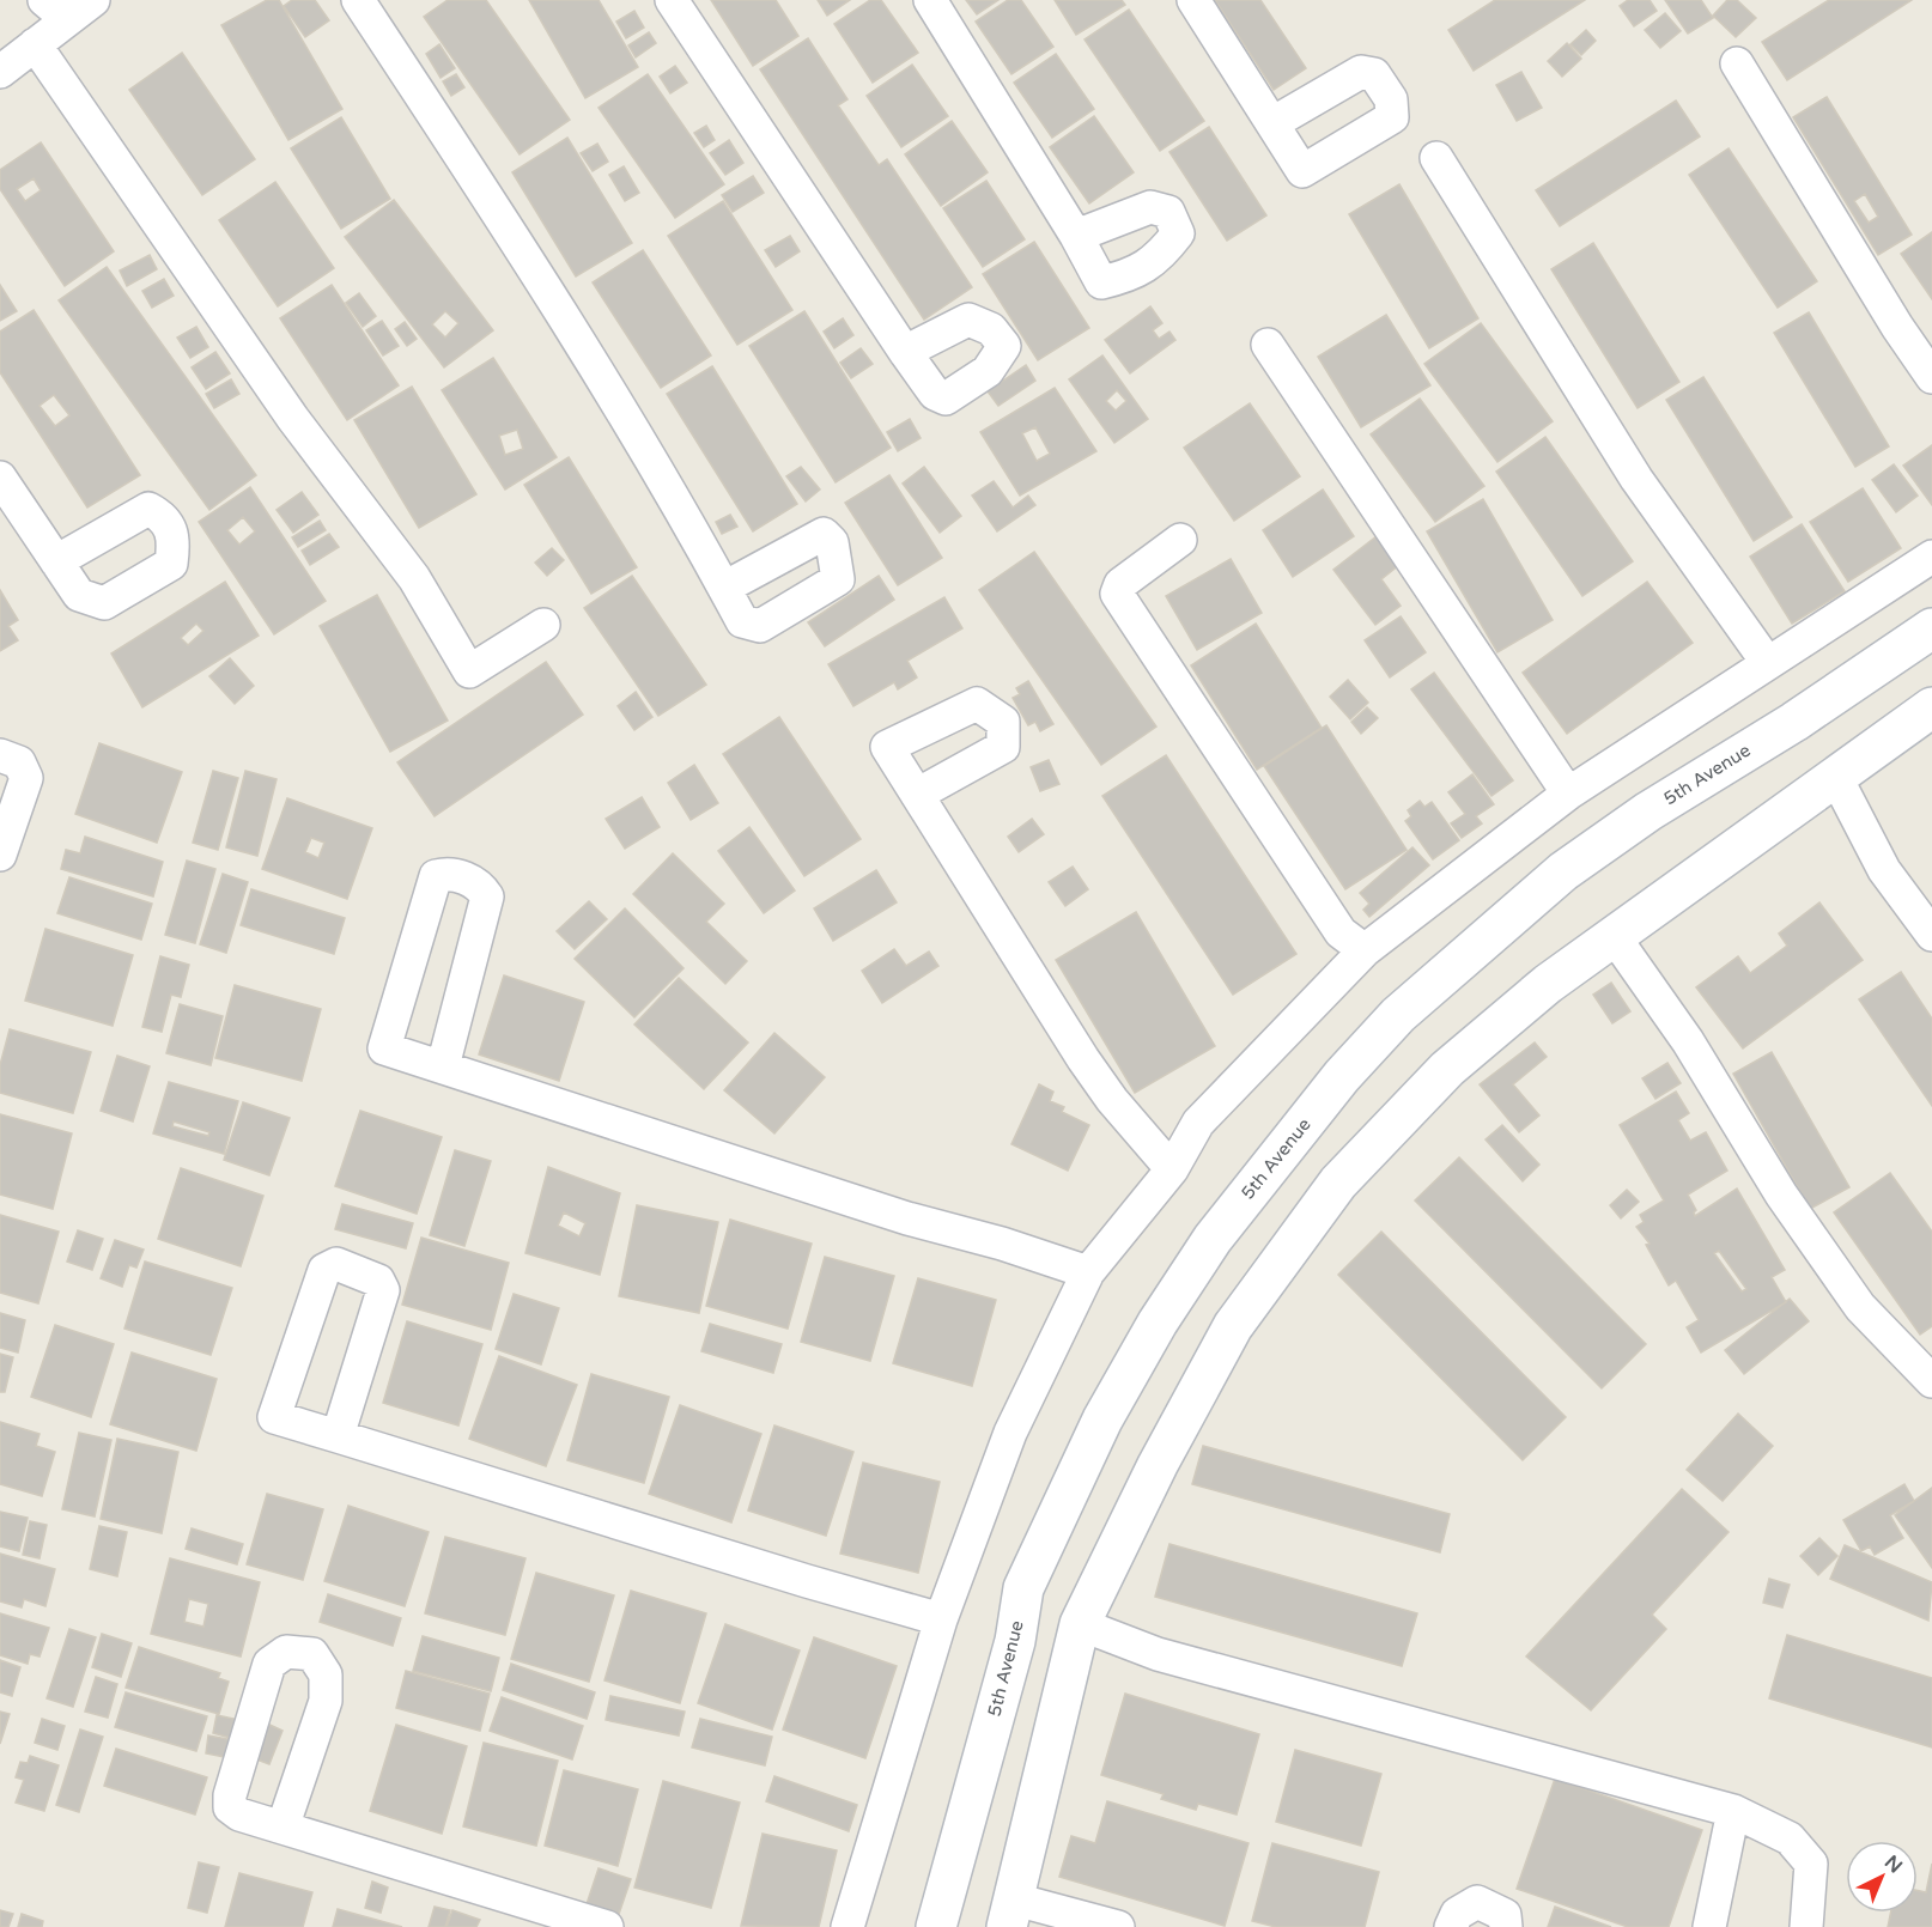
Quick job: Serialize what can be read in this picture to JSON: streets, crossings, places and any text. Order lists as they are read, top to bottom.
{
  "streets": {
    "street": ["5th Avenue"]
  },
  "north": "top right"
}
